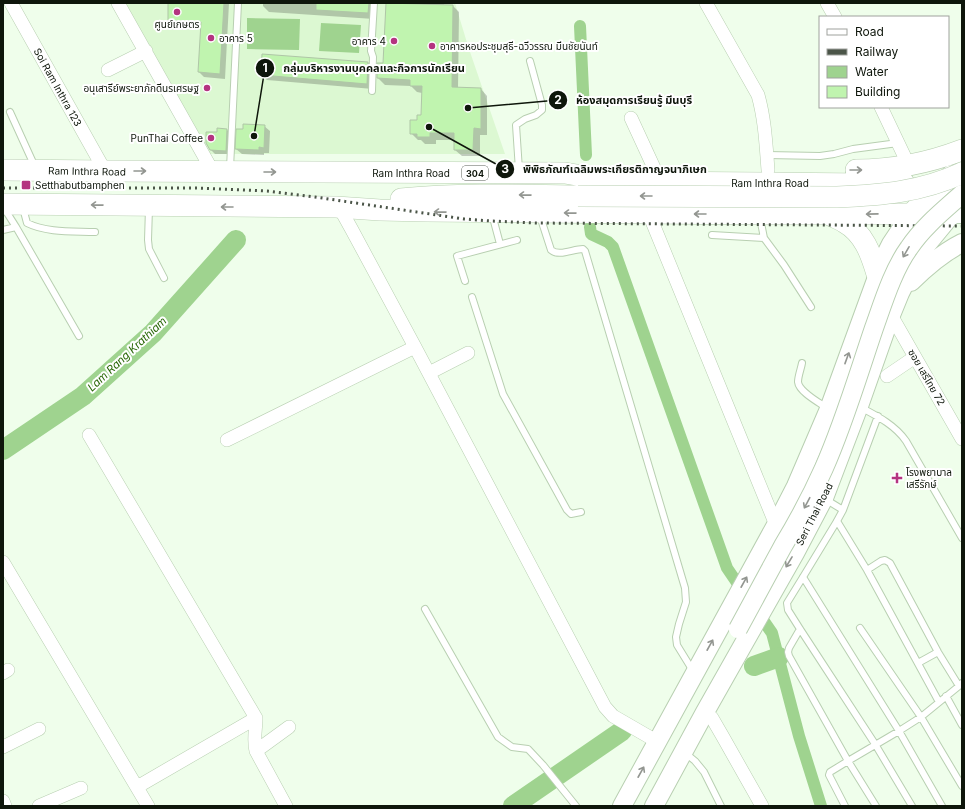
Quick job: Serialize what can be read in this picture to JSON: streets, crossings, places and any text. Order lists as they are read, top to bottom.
{
  "streets": {
    "highway": ["Ram Inthra Road", "304"],
    "main road": ["Seri Thai Road"],
    "street": ["Soi Ram Inthra 123", "ซอย เสรีไทย 72"]
  },
  "crossings": [
    ["Soi Ram Inthra 123", "Ram Inthra Road"],
    ["ซอย เสรีไทย 72", "Seri Thai Road"]
  ],
  "water": ["Lam Rang Krathiam"],
  "places": {
    "other": [
      "ศูนย์เกษตร",
      "อาคาร 5",
      "อาคาร 4",
      "อาคารหอประชุมสุธี-ฉวีวรรณ มีนชัยนันท์",
      "อนุเสารีย์พระยาภักดีนรเศรษฐ",
      "ห้องสมุดการเรียนรู้ มีนบุรี",
      "พิพิธภัณฑ์เฉลิมพระเกียรติกาญจนาภิเษก",
      "กลุ่มบริหารงานบุคคลและกิจการนักเรียน",
      "PunThai Coffee"
    ],
    "transit": ["Setthabutbamphen"],
    "health": ["โรงพยาบาล เสรีรักษ์"]
  },
  "legend": [
    "Road",
    "Railway",
    "Water",
    "Building"
  ]
}
